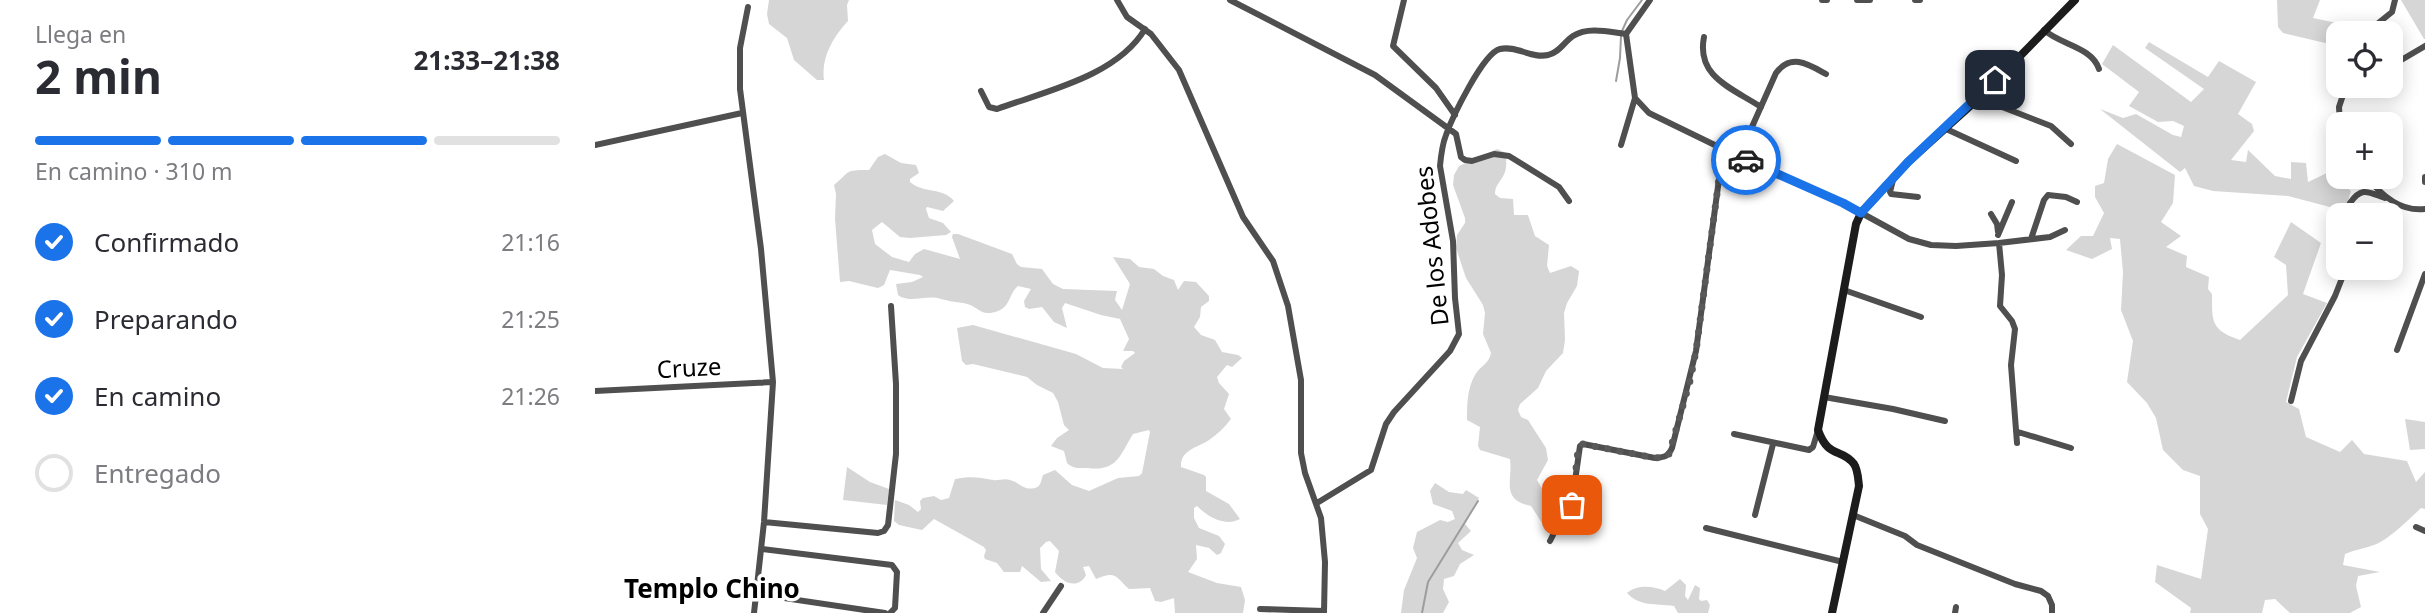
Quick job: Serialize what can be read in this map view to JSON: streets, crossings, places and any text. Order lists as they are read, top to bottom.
{
  "streets": {
    "street": ["De los Adobes", "Cruze"]
  },
  "districts": ["Templo Chino"],
  "page": {
    "heading": ["2 min", "Llega en", "21:33–21:38"],
    "map_buttons": ["+", "−"],
    "bar": "En camino · 310 m",
    "list": [
      ["Confirmado", "21:16"],
      ["Preparando", "21:25"],
      ["En camino", "21:26"],
      "Entregado"
    ]
  }
}
